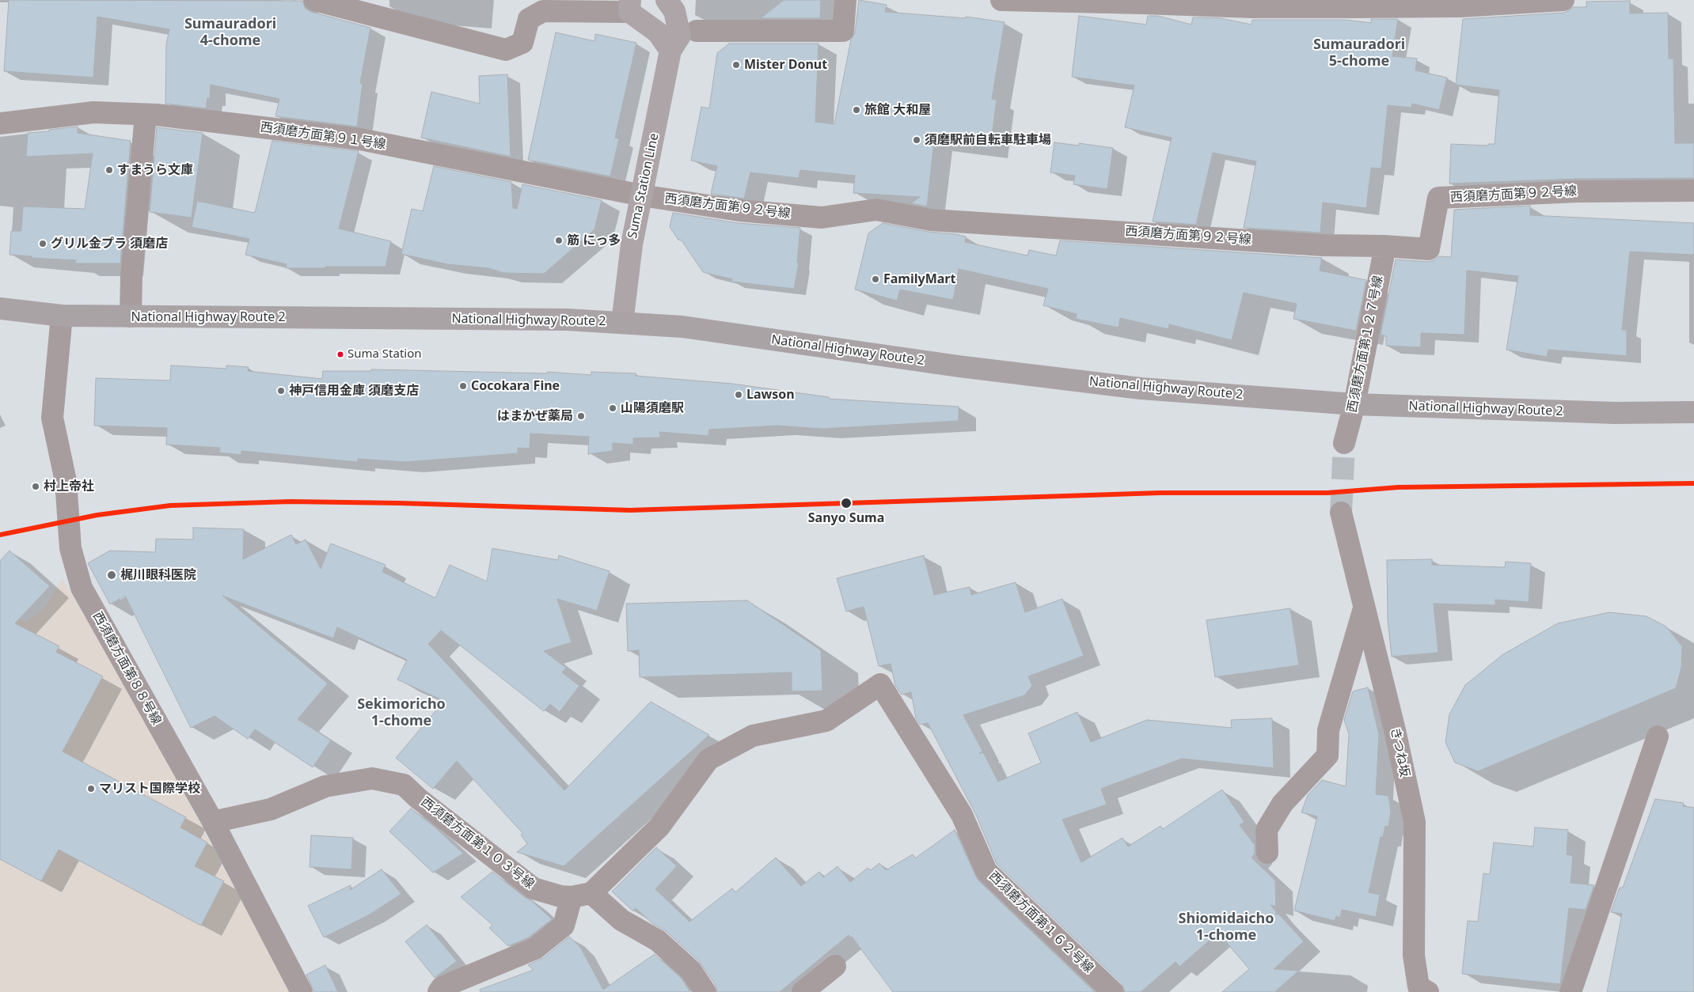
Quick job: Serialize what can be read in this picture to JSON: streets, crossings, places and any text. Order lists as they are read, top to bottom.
{
  "streets": {
    "highway": ["National Highway Route 2"],
    "main road": ["Suma Station Line"],
    "street": [
      "西須磨方面第９１号線",
      "西須磨方面第９２号線",
      "西須磨方面第１２７号線",
      "西須磨方面第８８号線",
      "きつね坂",
      "西須磨方面第１０３号線",
      "西須磨方面第１６２号線"
    ]
  },
  "crossings": [
    ["西須磨方面第９１号線", "Suma Station Line"],
    ["西須磨方面第９１号線", "西須磨方面第９２号線"],
    ["Suma Station Line", "西須磨方面第９２号線"],
    ["Suma Station Line", "National Highway Route 2"],
    ["西須磨方面第９２号線", "西須磨方面第１２７号線"],
    ["National Highway Route 2", "西須磨方面第１２７号線"],
    ["National Highway Route 2", "西須磨方面第８８号線"],
    ["西須磨方面第８８号線", "西須磨方面第１０３号線"],
    ["西須磨方面第１０３号線", "西須磨方面第１６２号線"]
  ],
  "districts": [
    "Sumauradori 4-chome",
    "Sumauradori 5-chome",
    "Sekimoricho 1-chome",
    "Shiomidaicho 1-chome"
  ],
  "places": [
    "Mister Donut",
    "旅館 大和屋",
    "須磨駅前自転車駐車場",
    "すまうら文庫",
    "筋 にっ多",
    "グリル金プラ 須磨店",
    "FamilyMart",
    "Suma Station",
    "Cocokara Fine",
    "神戸信用金庫 須磨支店",
    "Lawson",
    "山陽須磨駅",
    "はまかぜ薬局",
    "村上帝社",
    "Sanyo Suma",
    "梶川眼科医院",
    "マリスト国際学校"
  ]
}
